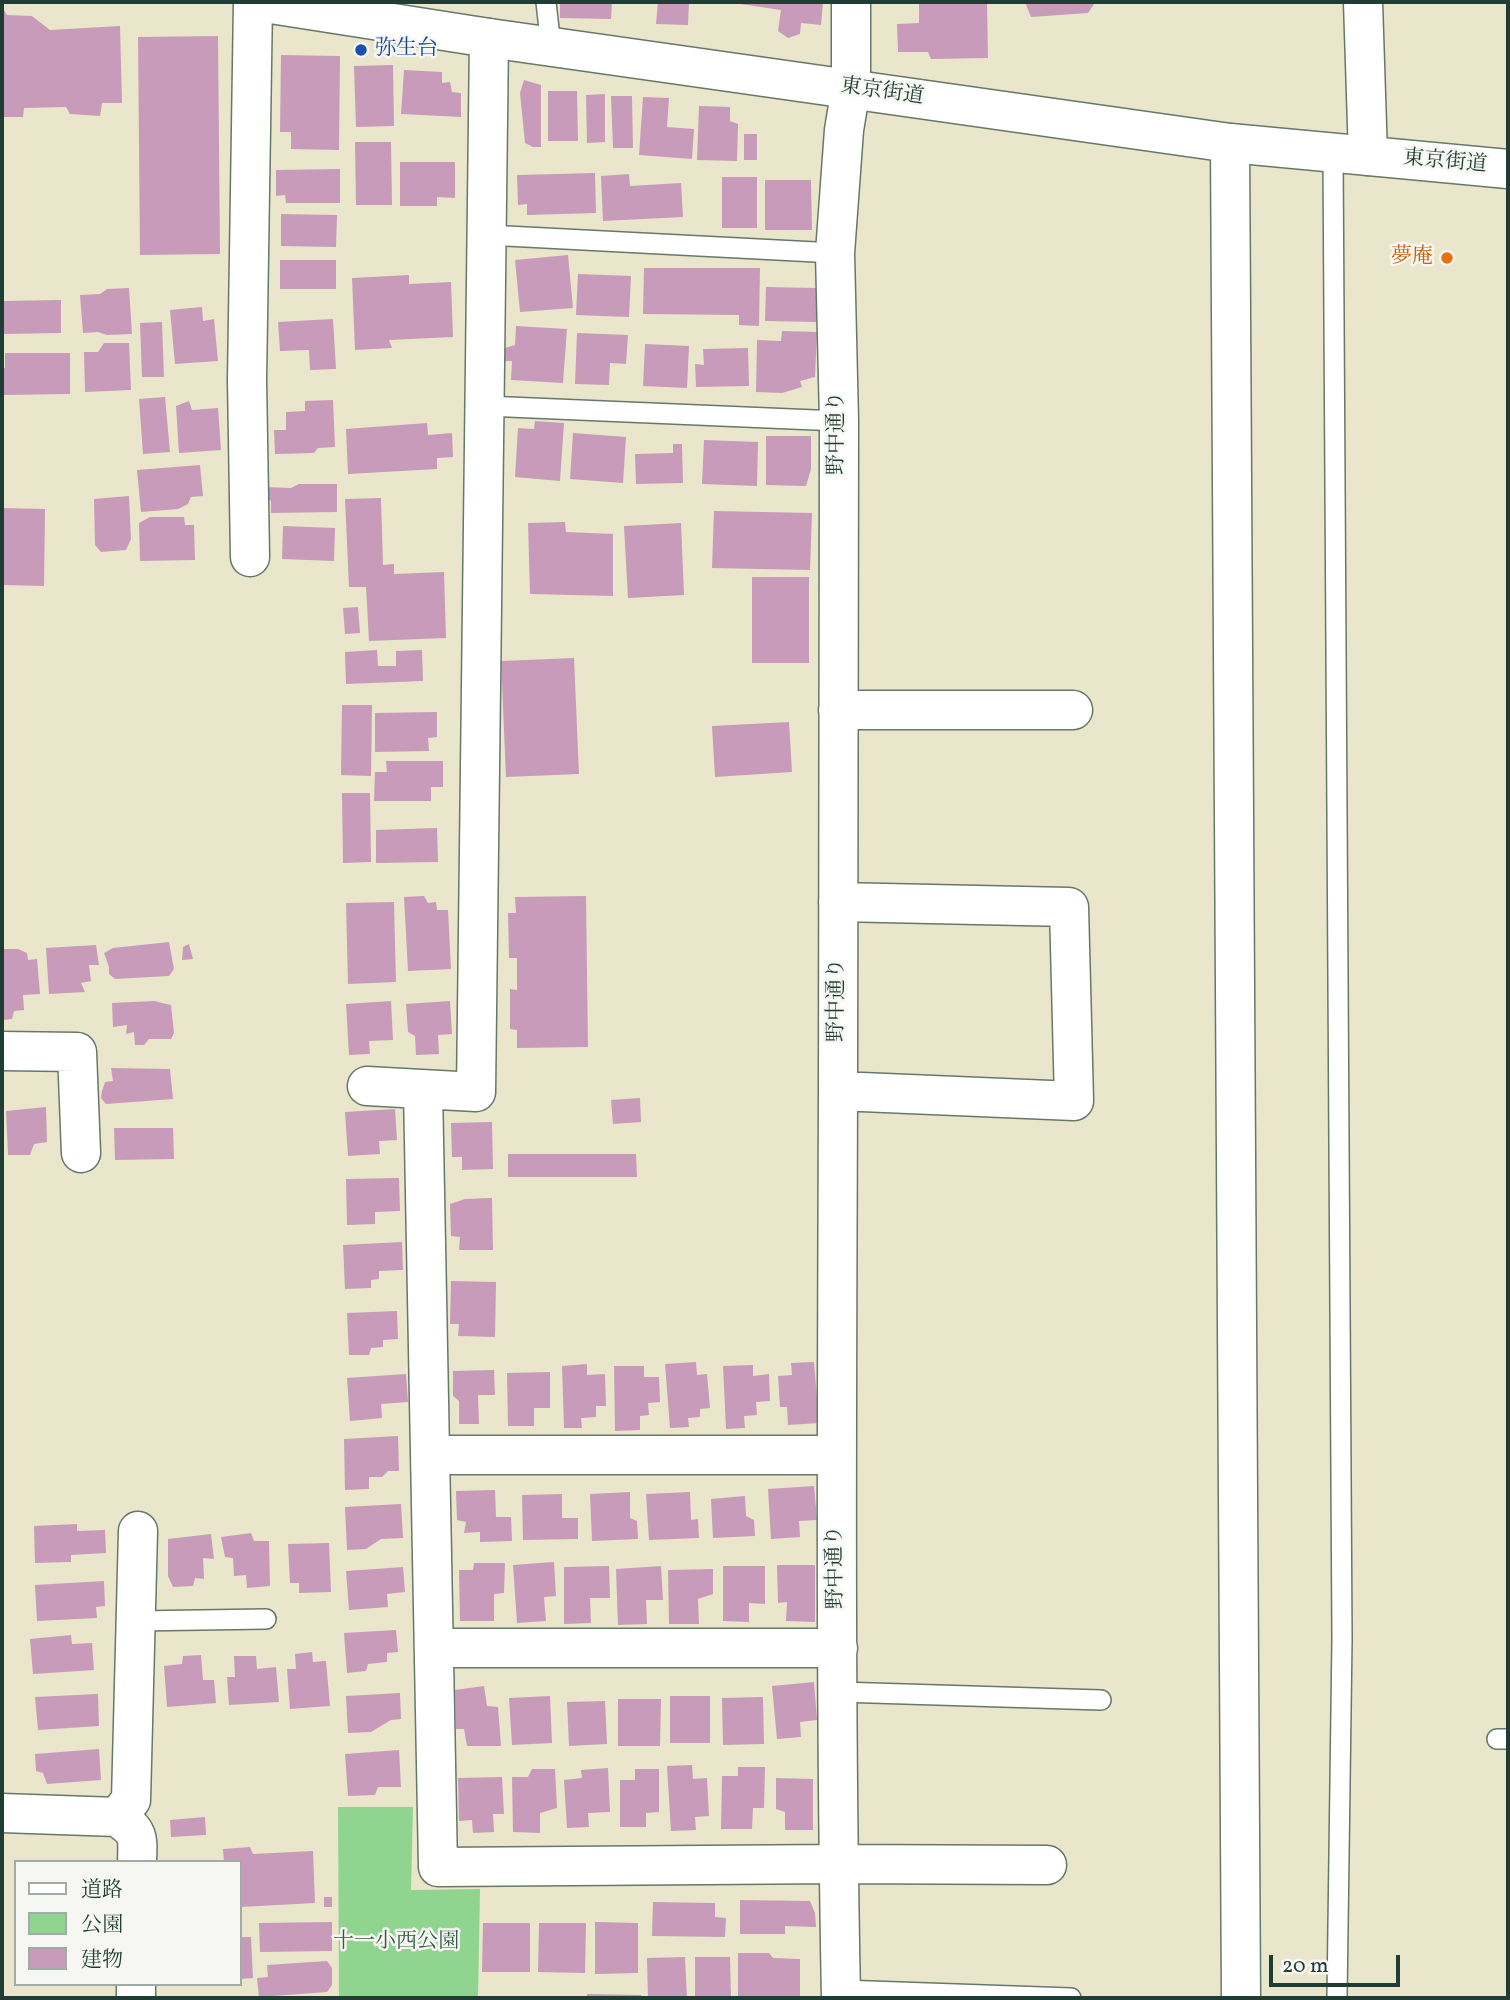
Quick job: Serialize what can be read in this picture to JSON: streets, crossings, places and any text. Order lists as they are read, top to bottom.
{
  "streets": {
    "street": ["東京街道", "野中通り"]
  },
  "crossings": [
    ["東京街道", "野中通り"]
  ],
  "parks": ["十一小西公園"],
  "places": ["弥生台", "夢庵"],
  "legend": ["道路", "公園", "建物"],
  "scale_bar": "20 m"
}
